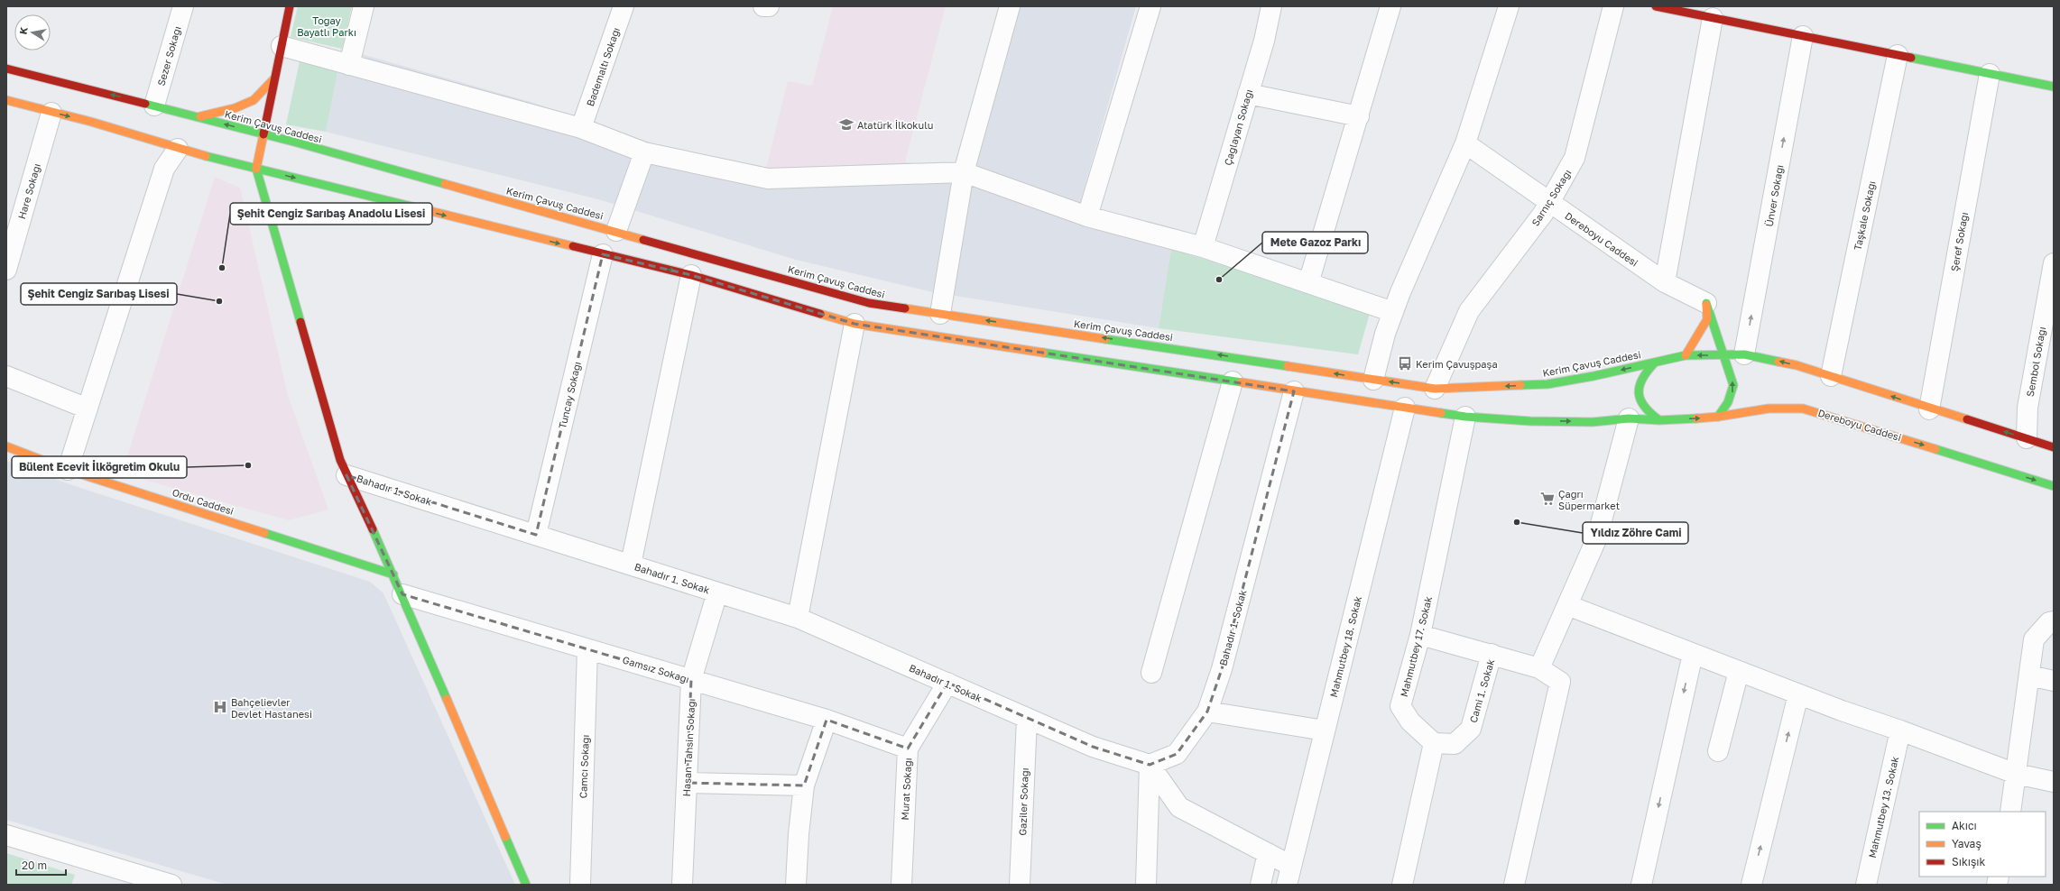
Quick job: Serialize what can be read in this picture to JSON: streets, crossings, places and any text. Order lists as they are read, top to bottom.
{
  "streets": {
    "main road": ["Kerim Çavuş Caddesi", "Dereboyu Caddesi", "Ordu Caddesi"],
    "street": [
      "Sezer Sokağı",
      "Bademaltı Sokağı",
      "Çağlayan Sokağı",
      "Hare Sokağı",
      "Ünver Sokağı",
      "Sarnıç Sokağı",
      "Taşkale Sokağı",
      "Şeref Sokağı",
      "Sembol Sokağı",
      "Tuncay Sokağı",
      "Bahadır 1. Sokak",
      "Mahmutbey 18. Sokak",
      "Mahmutbey 17. Sokak",
      "Gamsız Sokağı",
      "Cami 1. Sokak",
      "Hasan Tahsin Sokağı",
      "Camcı Sokağı",
      "Murat Sokağı",
      "Gaziler Sokağı",
      "Mahmutbey 13. Sokak"
    ]
  },
  "crossings": [
    ["Sezer Sokağı", "Kerim Çavuş Caddesi"],
    ["Kerim Çavuş Caddesi", "Ünver Sokağı"],
    ["Kerim Çavuş Caddesi", "Sarnıç Sokağı"],
    ["Kerim Çavuş Caddesi", "Dereboyu Caddesi"],
    ["Sarnıç Sokağı", "Dereboyu Caddesi"],
    ["Tuncay Sokağı", "Bahadır 1. Sokak"],
    ["Bahadır 1. Sokak", "Hasan Tahsin Sokağı"],
    ["Bahadır 1. Sokak", "Murat Sokağı"],
    ["Bahadır 1. Sokak", "Gaziler Sokağı"],
    ["Mahmutbey 17. Sokak", "Cami 1. Sokak"],
    ["Gamsız Sokağı", "Hasan Tahsin Sokağı"],
    ["Gamsız Sokağı", "Camcı Sokağı"],
    ["Gamsız Sokağı", "Murat Sokağı"]
  ],
  "one_way": ["Dereboyu Caddesi"],
  "parks": ["Togay Bayatlı Parkı"],
  "places": {
    "school or university": ["Atatürk İlkokulu"],
    "other": [
      "Şehit Cengiz Sarıbaş Anadolu Lisesi",
      "Mete Gazoz Parkı",
      "Şehit Cengiz Sarıbaş Lisesi",
      "Bülent Ecevit İlköğretim Okulu",
      "Yıldız Zöhre Cami"
    ],
    "bus stop": ["Kerim Çavuşpaşa"],
    "supermarket": ["Çağrı Süpermarket"],
    "hospital": ["Bahçelievler Devlet Hastanesi"]
  },
  "legend": ["Akıcı", "Yavaş", "Sıkışık"],
  "scale_bar": "20 m",
  "north": "left"
}
